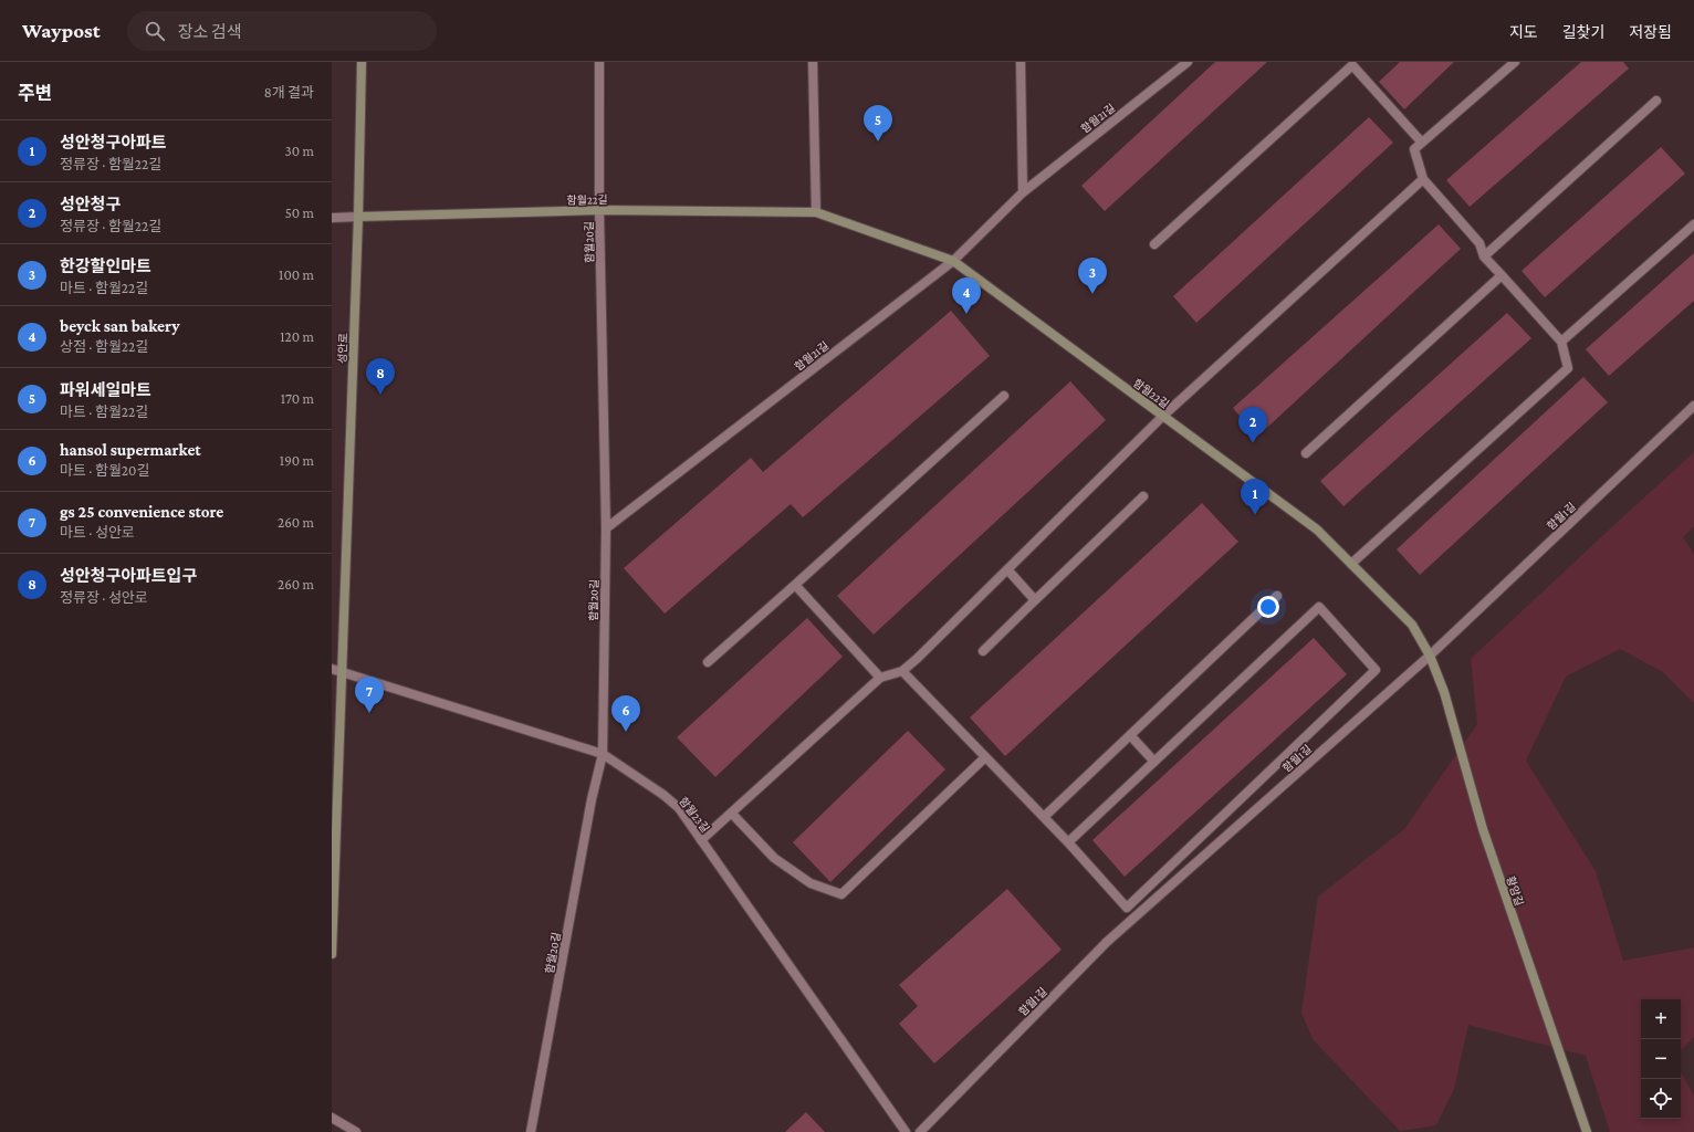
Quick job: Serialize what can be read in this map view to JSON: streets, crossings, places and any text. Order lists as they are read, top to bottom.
{
  "streets": {
    "street": [
      "함월21길",
      "함월22길",
      "함월20길",
      "성안로",
      "함월1길",
      "함월23길",
      "황암길"
    ]
  },
  "crossings": [
    ["함월21길", "함월22길"],
    ["함월21길", "함월20길"],
    ["함월22길", "함월20길"],
    ["함월22길", "성안로"],
    ["함월22길", "함월1길"],
    ["함월22길", "황암길"],
    ["함월20길", "함월23길"],
    ["성안로", "함월23길"],
    ["함월1길", "황암길"]
  ],
  "page": {
    "header": "Waypost",
    "search": "장소 검색",
    "nav": ["지도", "길찾기", "저장됨"],
    "heading": ["주변", "8개 결과"],
    "pins": [
      "5",
      "3",
      "4",
      "8",
      "2",
      "1",
      "7",
      "6"
    ],
    "list": [
      {
        "mark": "1",
        "name": "성안청구아파트",
        "note": "정류장 · 함월22길",
        "value": "30 m"
      },
      {
        "mark": "2",
        "name": "성안청구",
        "note": "정류장 · 함월22길",
        "value": "50 m"
      },
      {
        "mark": "3",
        "name": "한강할인마트",
        "note": "마트 · 함월22길",
        "value": "100 m"
      },
      {
        "mark": "4",
        "name": "beyck san bakery",
        "note": "상점 · 함월22길",
        "value": "120 m"
      },
      {
        "mark": "5",
        "name": "파워세일마트",
        "note": "마트 · 함월22길",
        "value": "170 m"
      },
      {
        "mark": "6",
        "name": "hansol supermarket",
        "note": "마트 · 함월20길",
        "value": "190 m"
      },
      {
        "mark": "7",
        "name": "gs 25 convenience store",
        "note": "마트 · 성안로",
        "value": "260 m"
      },
      {
        "mark": "8",
        "name": "성안청구아파트입구",
        "note": "정류장 · 성안로",
        "value": "260 m"
      }
    ],
    "map_buttons": ["+", "−"]
  }
}
